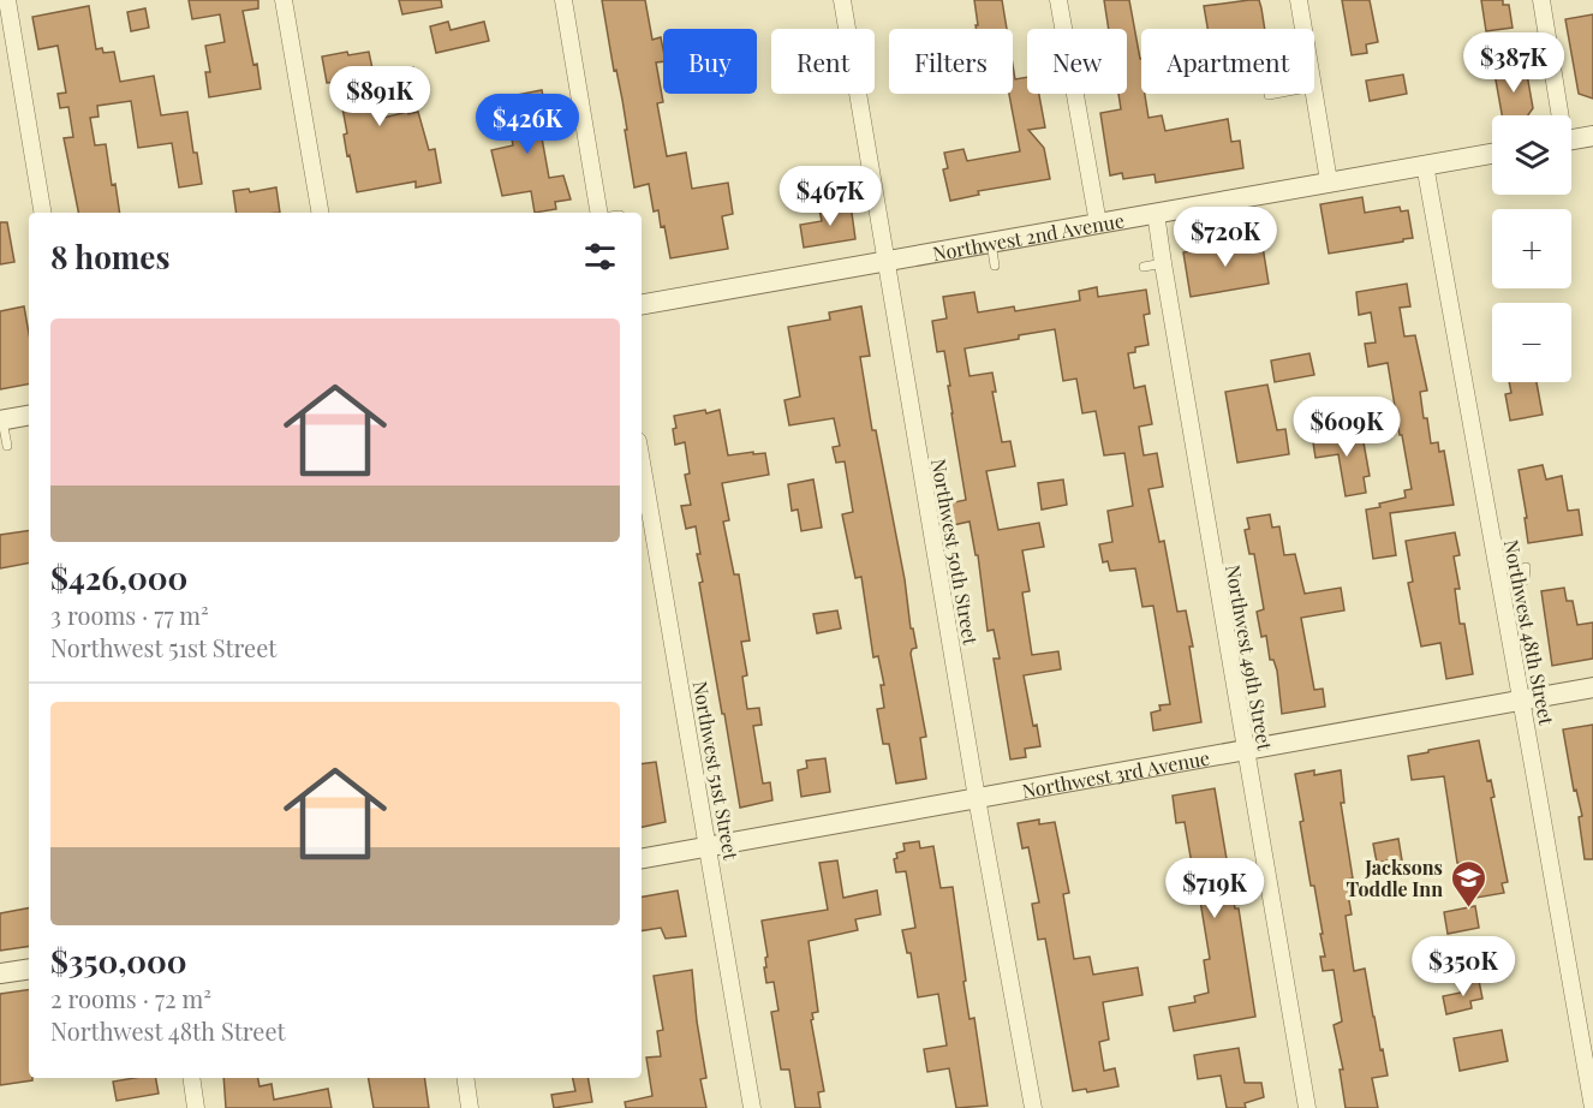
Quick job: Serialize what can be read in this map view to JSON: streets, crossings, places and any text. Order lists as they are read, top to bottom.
{
  "streets": {
    "street": [
      "Northwest 2nd Avenue",
      "Northwest 50th Street",
      "Northwest 48th Street",
      "Northwest 49th Street",
      "Northwest 51st Street",
      "Northwest 3rd Avenue"
    ]
  },
  "crossings": [
    ["Northwest 2nd Avenue", "Northwest 50th Street"],
    ["Northwest 2nd Avenue", "Northwest 48th Street"],
    ["Northwest 2nd Avenue", "Northwest 49th Street"],
    ["Northwest 50th Street", "Northwest 3rd Avenue"],
    ["Northwest 48th Street", "Northwest 3rd Avenue"],
    ["Northwest 49th Street", "Northwest 3rd Avenue"],
    ["Northwest 51st Street", "Northwest 3rd Avenue"]
  ],
  "places": {
    "school or university": ["Jacksons Toddle Inn"]
  },
  "page": {
    "chip": [
      "Buy",
      "Rent",
      "Filters",
      "New",
      "Apartment"
    ],
    "price": [
      "$387K",
      "$891K",
      "$426K",
      "$467K",
      "$720K",
      "$609K",
      "$719K",
      "$350K"
    ],
    "map_buttons": ["+", "−"],
    "heading": "8 homes",
    "list": [
      {
        "name": "$426,000",
        "note": "3 rooms · 77 m² · Northwest 51st Street"
      },
      {
        "name": "$350,000",
        "note": "2 rooms · 72 m² · Northwest 48th Street"
      }
    ]
  }
}
